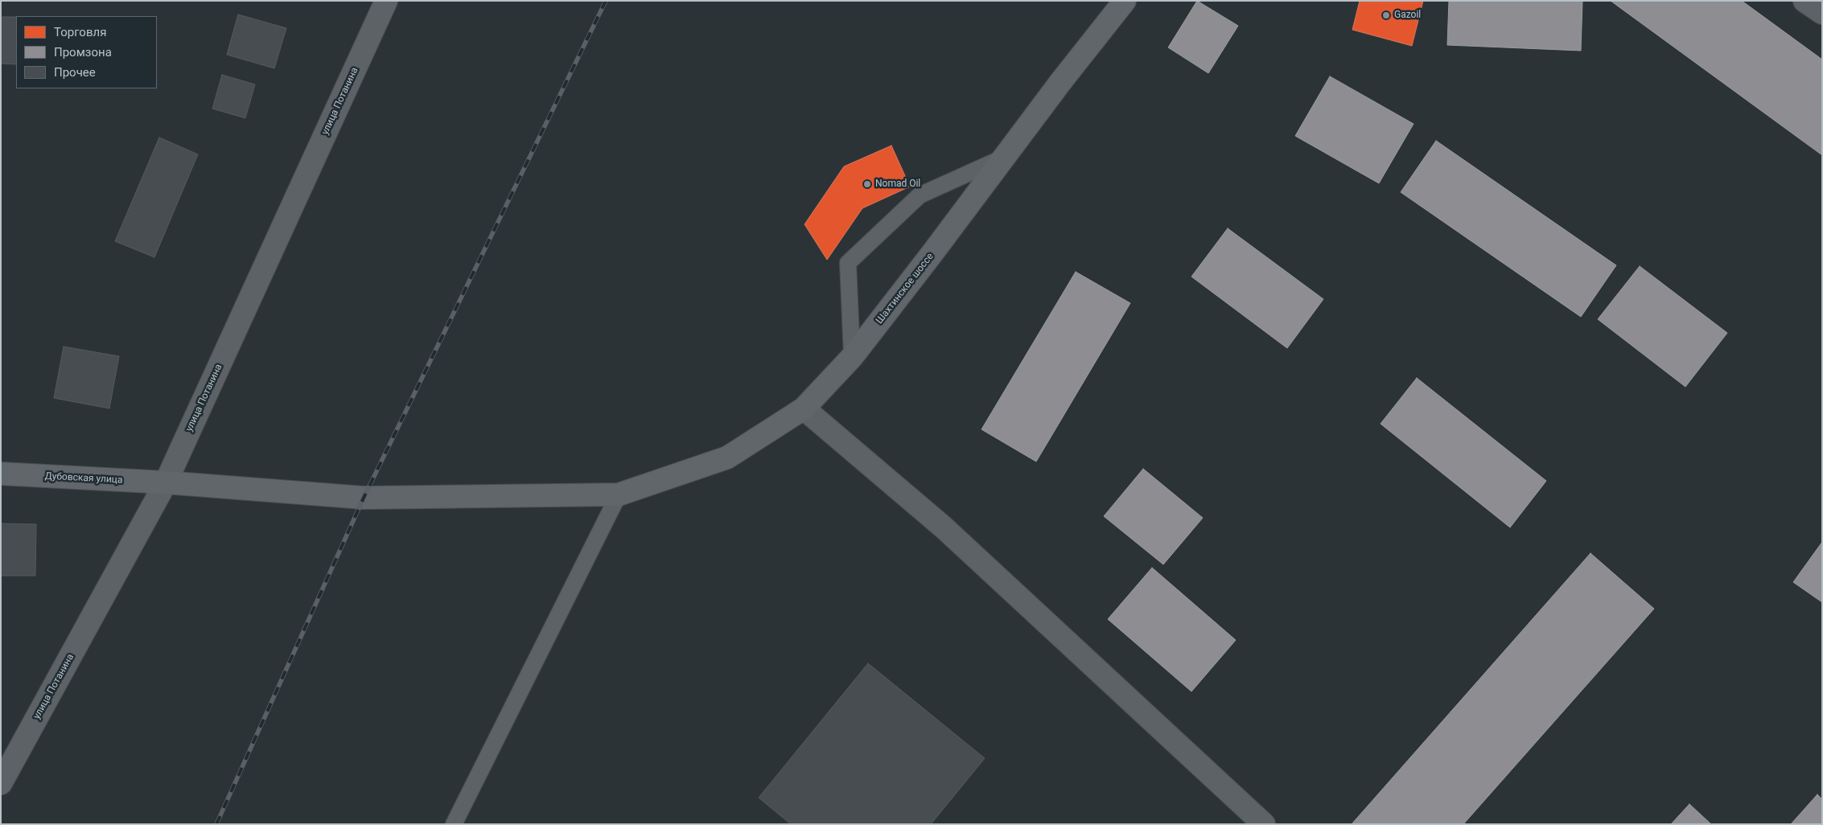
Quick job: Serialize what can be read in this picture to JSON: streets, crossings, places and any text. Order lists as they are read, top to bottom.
{
  "streets": {
    "main road": ["Шахтинское шоссе", "Дубовская улица"],
    "street": ["улица Потанина"]
  },
  "crossings": [
    ["улица Потанина", "Дубовская улица"],
    ["Шахтинское шоссе", "Дубовская улица"]
  ],
  "places": ["Gazoil", "Nomad Oil"],
  "legend": ["Торговля", "Промзона", "Прочее"]
}
